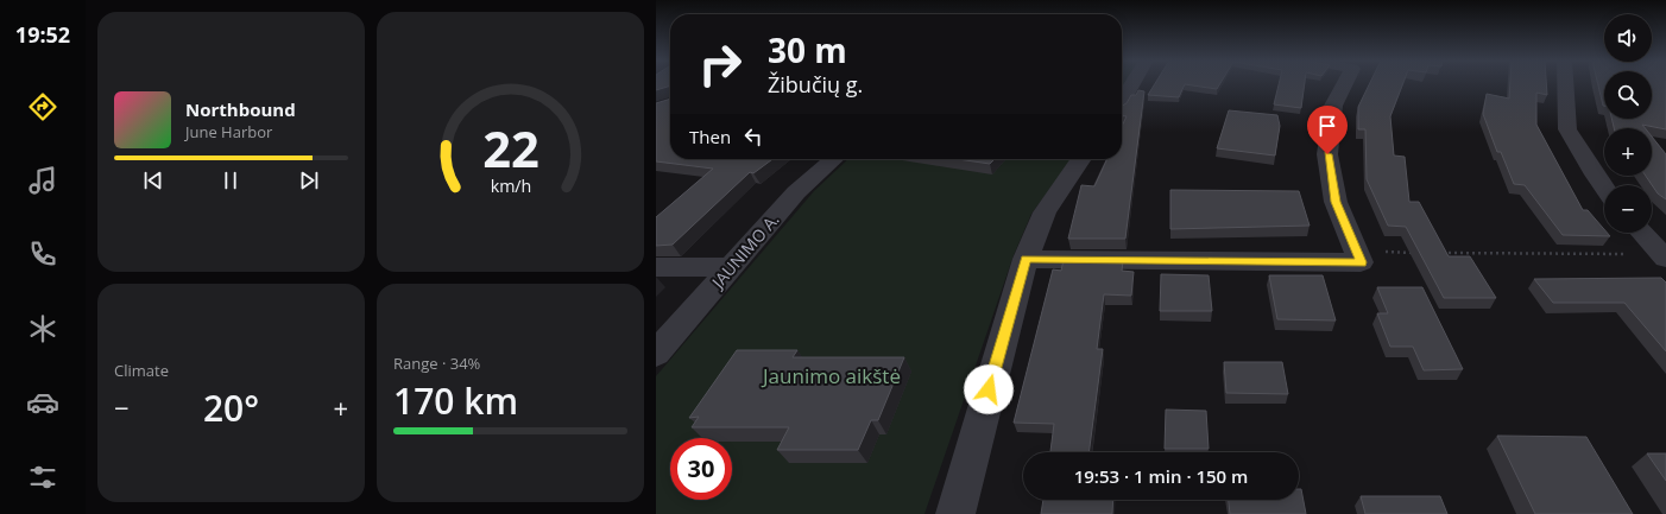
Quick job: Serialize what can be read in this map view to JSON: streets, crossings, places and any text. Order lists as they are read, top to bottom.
{
  "streets": {
    "street": ["JAUNIMO A."]
  },
  "parks": ["Jaunimo aikštė"],
  "page": {
    "tabs": "19:52",
    "map_buttons": ["+", "−"],
    "turn": ["30 m", "Žibučių g."],
    "song": ["Northbound", "June Harbor"],
    "then": "Then",
    "tile": [
      "Climate",
      ["Range · 34%", "170 km"]
    ],
    "heat": ["−", "20°", "+"],
    "limit": "30",
    "trip": "19:53 · 1 min · 150 m",
    "gauge": ["22", "km/h"]
  }
}
